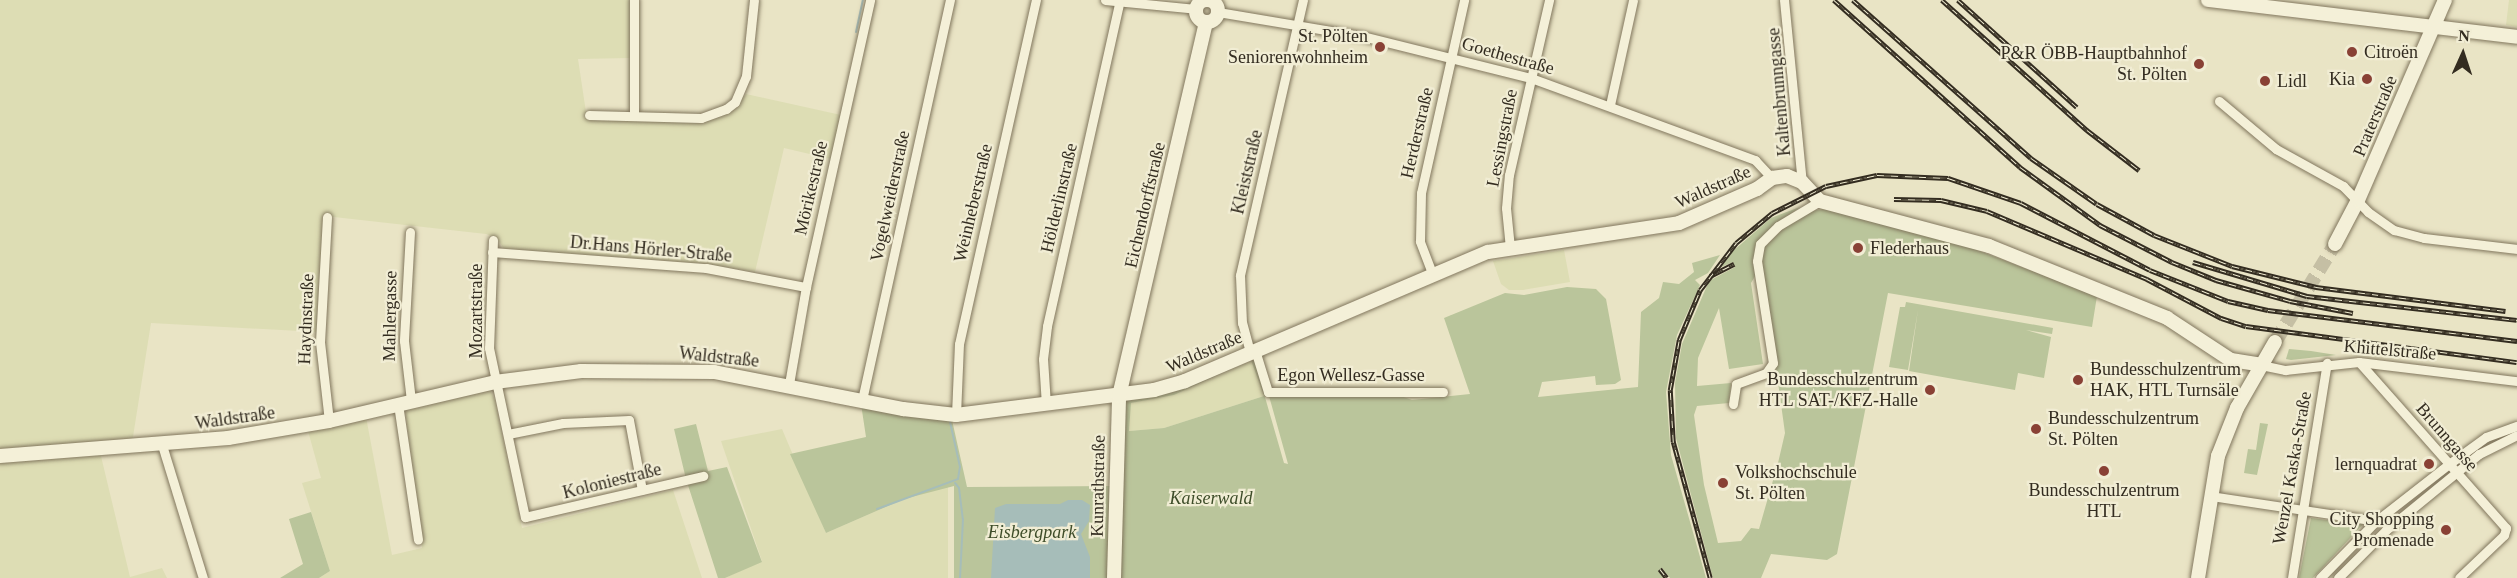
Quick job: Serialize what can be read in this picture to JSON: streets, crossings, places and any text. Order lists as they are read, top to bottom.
{
  "streets": {
    "street": [
      "Goethestraße",
      "Kaltenbrunngasse",
      "Praterstraße",
      "Herderstraße",
      "Lessingstraße",
      "Kleiststraße",
      "Waldstraße",
      "Mörikestraße",
      "Vogelweiderstraße",
      "Hölderlinstraße",
      "Weinheberstraße",
      "Eichendorffstraße",
      "Dr.Hans Hörler-Straße",
      "Mozartstraße",
      "Mahlergasse",
      "Haydnstraße",
      "Khittelstraße",
      "Egon Wellesz-Gasse",
      "Brunngasse",
      "Wenzel Kaska-Straße",
      "Koloniestraße",
      "Kunrathstraße"
    ]
  },
  "crossings": [
    ["Goethestraße", "Herderstraße"],
    ["Goethestraße", "Lessingstraße"],
    ["Goethestraße", "Kleiststraße"],
    ["Goethestraße", "Waldstraße"],
    ["Goethestraße", "Eichendorffstraße"],
    ["Kaltenbrunngasse", "Waldstraße"],
    ["Herderstraße", "Waldstraße"],
    ["Lessingstraße", "Waldstraße"],
    ["Kleiststraße", "Waldstraße"],
    ["Kleiststraße", "Egon Wellesz-Gasse"],
    ["Waldstraße", "Mörikestraße"],
    ["Waldstraße", "Vogelweiderstraße"],
    ["Waldstraße", "Hölderlinstraße"],
    ["Waldstraße", "Weinheberstraße"],
    ["Waldstraße", "Eichendorffstraße"],
    ["Waldstraße", "Mozartstraße"],
    ["Waldstraße", "Mahlergasse"],
    ["Waldstraße", "Haydnstraße"],
    ["Waldstraße", "Egon Wellesz-Gasse"],
    ["Waldstraße", "Kunrathstraße"],
    ["Mörikestraße", "Dr.Hans Hörler-Straße"],
    ["Eichendorffstraße", "Kunrathstraße"],
    ["Dr.Hans Hörler-Straße", "Mozartstraße"],
    ["Mozartstraße", "Koloniestraße"],
    ["Khittelstraße", "Brunngasse"],
    ["Khittelstraße", "Wenzel Kaska-Straße"]
  ],
  "parks": ["Kaiserwald", "Eisbergpark"],
  "places": [
    "St. Pölten Seniorenwohnheim",
    "Citroën",
    "P&R ÖBB-Hauptbahnhof St. Pölten",
    "Kia",
    "Lidl",
    "Flederhaus",
    "Bundesschulzentrum HAK, HTL Turnsäle",
    "Bundesschulzentrum HTL SAT-/KFZ-Halle",
    "Bundesschulzentrum St. Pölten",
    "lernquadrat",
    "Bundesschulzentrum HTL",
    "Volkshochschule St. Pölten",
    "City Shopping Promenade"
  ],
  "north": "top"
}
